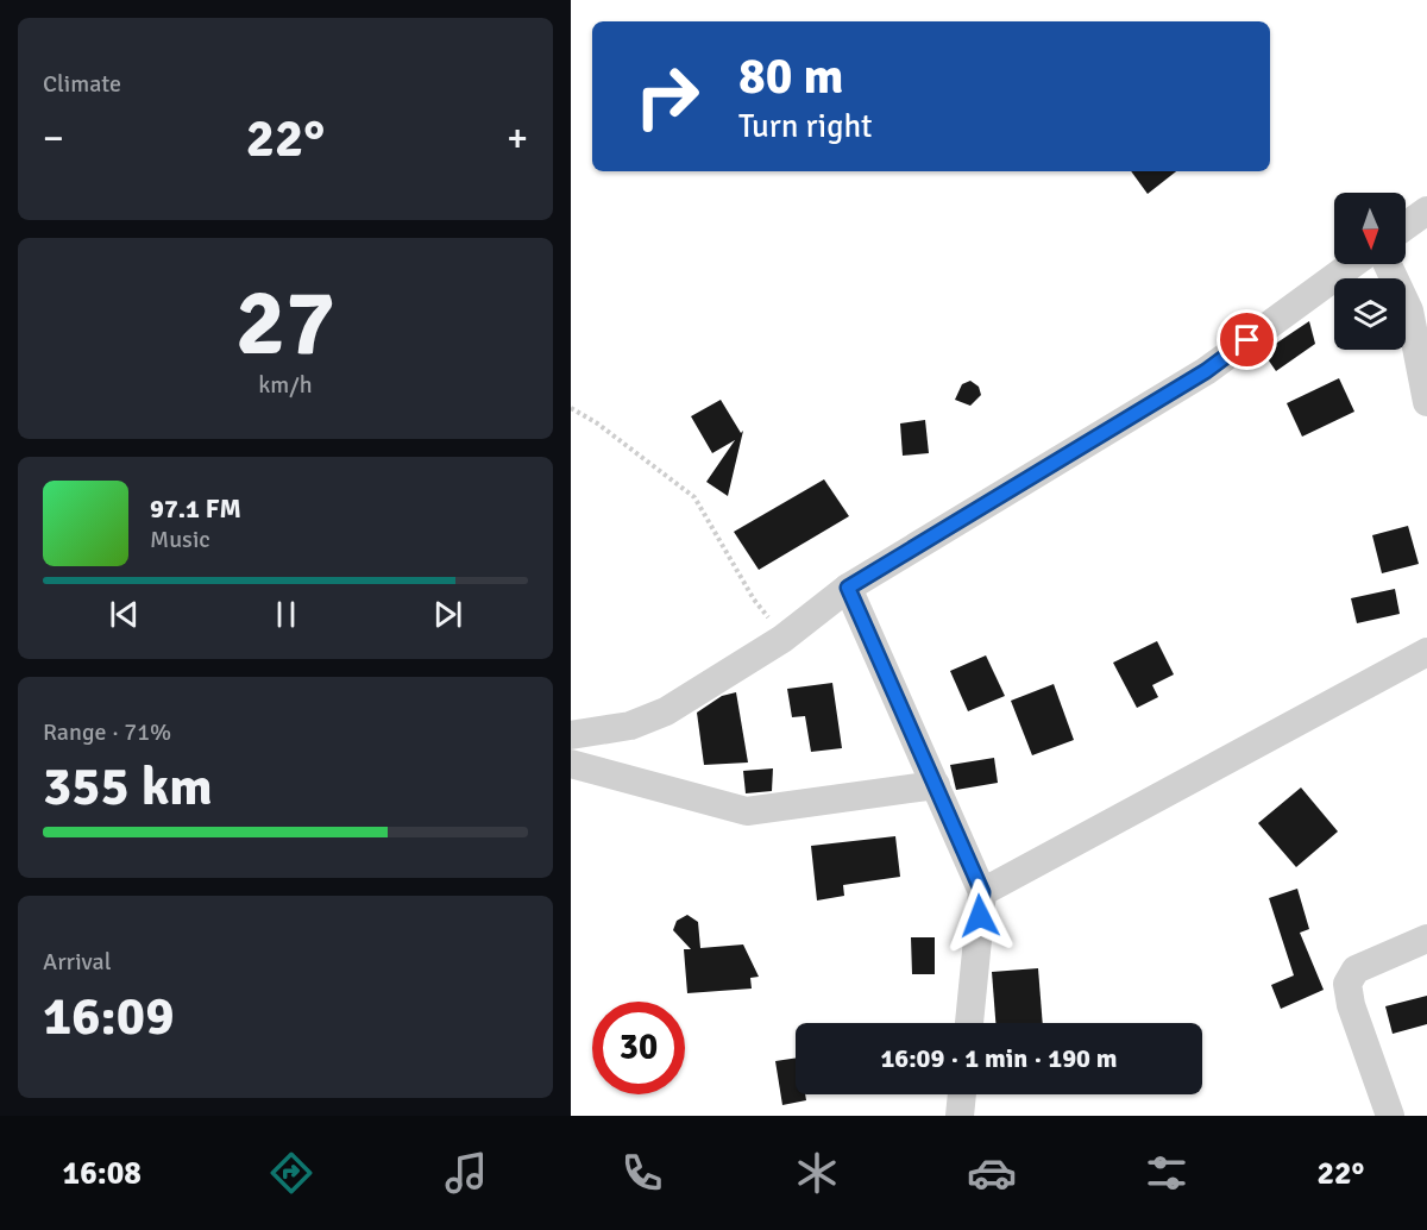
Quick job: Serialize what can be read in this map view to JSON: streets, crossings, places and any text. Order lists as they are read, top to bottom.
{
  "north": "bottom",
  "page": {
    "tile": [
      "Climate",
      ["27", "km/h"],
      ["Range · 71%", "355 km"],
      ["Arrival", "16:09"]
    ],
    "turn": ["80 m", "Turn right"],
    "heat": ["−", "22°", "+"],
    "song": ["97.1 FM", "Music"],
    "limit": "30",
    "trip": "16:09 · 1 min · 190 m",
    "tabs": ["16:08", "22°"]
  }
}
